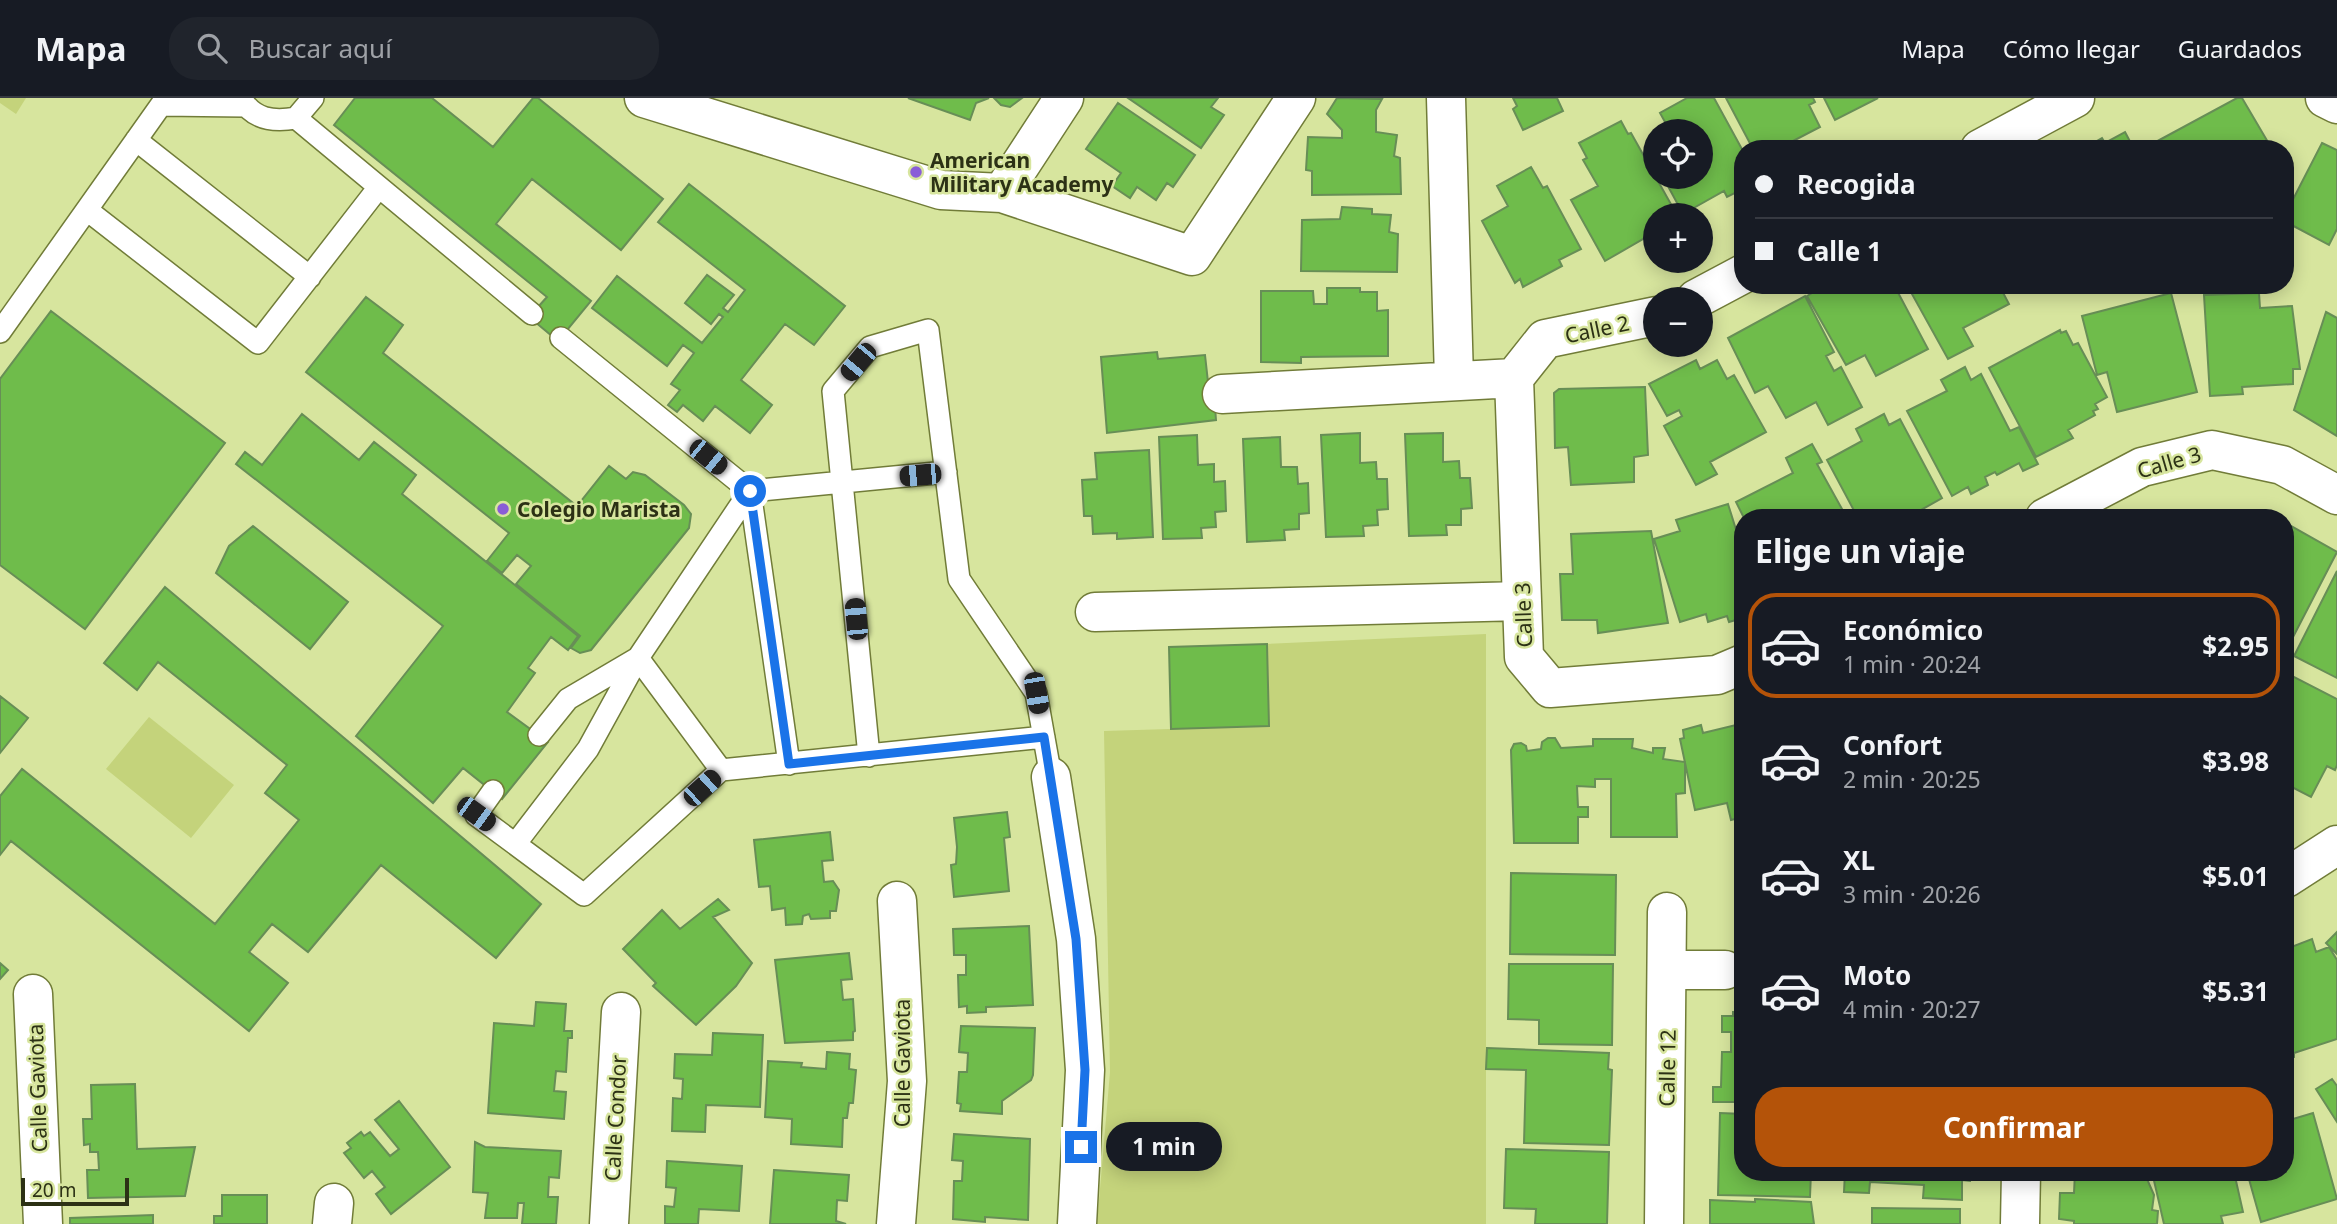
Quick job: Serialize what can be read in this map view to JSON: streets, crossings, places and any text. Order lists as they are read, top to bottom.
{
  "streets": {
    "street": [
      "Calle 2",
      "Calle 3",
      "Calle Gaviota",
      "Calle 12",
      "Calle Condor"
    ]
  },
  "crossings": [
    ["Calle 2", "Calle 3"]
  ],
  "places": ["American Military Academy", "Colegio Marista"],
  "scale_bar": "20 m",
  "page": {
    "header": "Mapa",
    "search": "Buscar aquí",
    "nav": ["Mapa", "Cómo llegar", "Guardados"],
    "map_buttons": ["+", "−"],
    "banner": ["Recogida", "Calle 1"],
    "heading": "Elige un viaje",
    "list": [
      {
        "name": "Económico",
        "note": "1 min · 20:24",
        "value": "$2.95"
      },
      {
        "name": "Confort",
        "note": "2 min · 20:25",
        "value": "$3.98"
      },
      {
        "name": "XL",
        "note": "3 min · 20:26",
        "value": "$5.01"
      },
      {
        "name": "Moto",
        "note": "4 min · 20:27",
        "value": "$5.31"
      }
    ],
    "buttons": "Confirmar",
    "bubble": "1 min",
    "scale": "20 m"
  }
}
